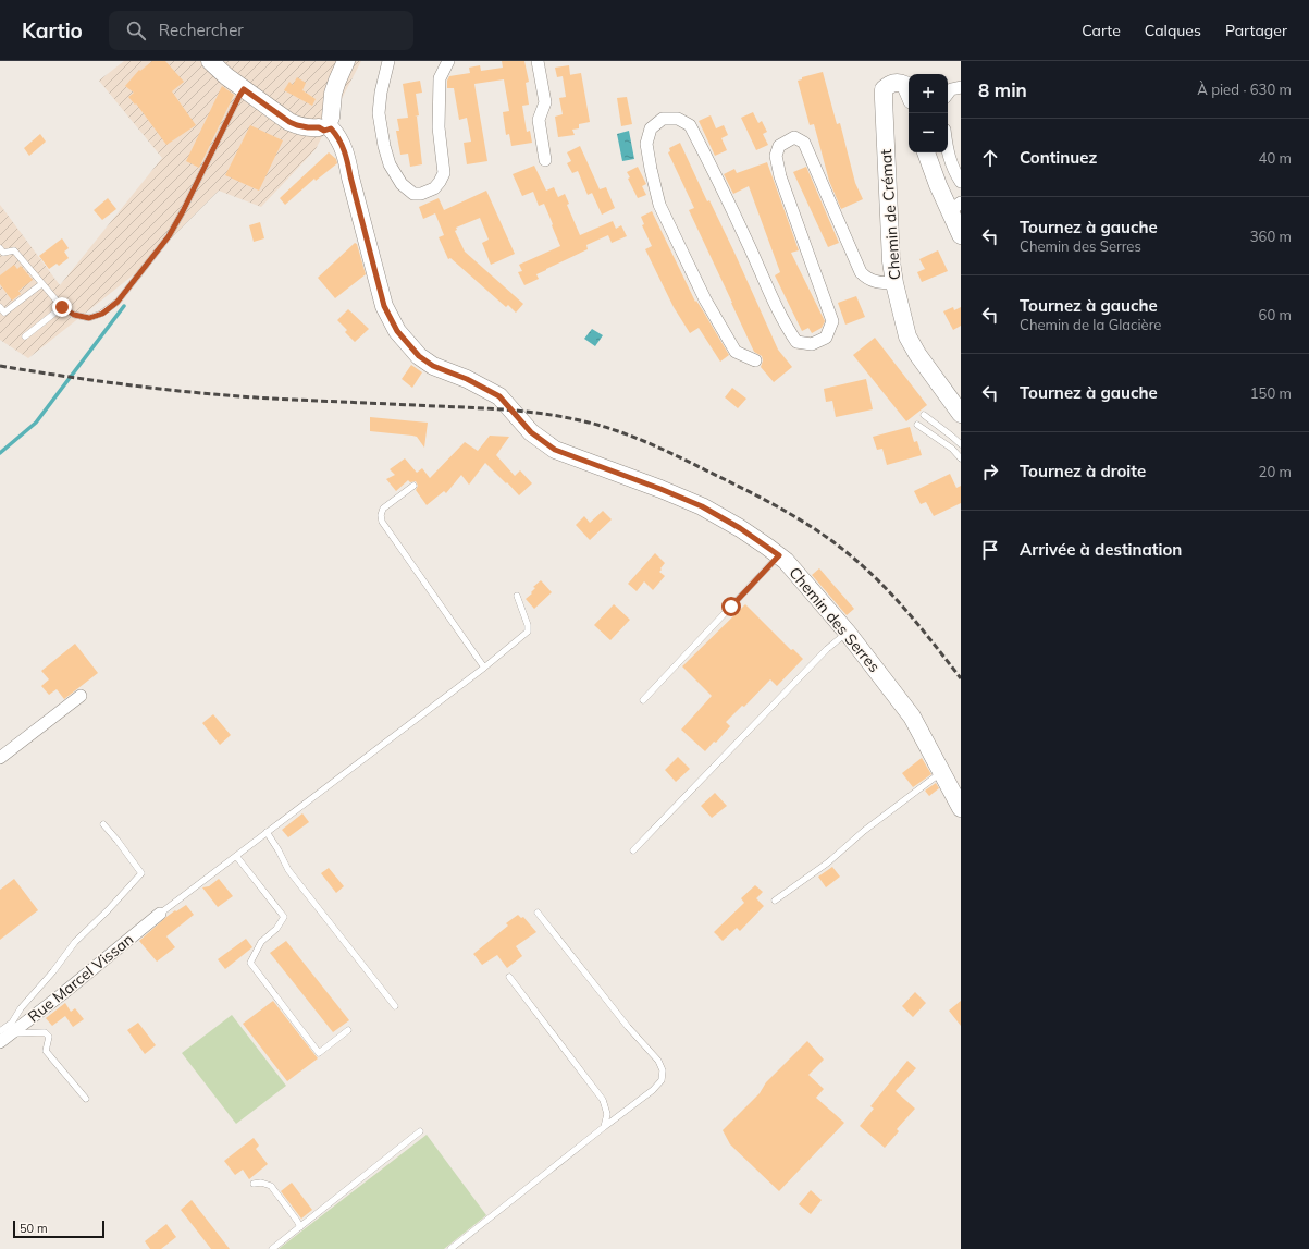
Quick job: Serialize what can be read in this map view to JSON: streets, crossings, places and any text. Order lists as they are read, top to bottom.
{
  "streets": {
    "street": ["Chemin de Crémat", "Chemin des Serres", "Rue Marcel Vissan"]
  },
  "scale_bar": "50 m",
  "page": {
    "header": "Kartio",
    "search": "Rechercher",
    "nav": ["Carte", "Calques", "Partager"],
    "heading": ["8 min", "À pied · 630 m"],
    "map_buttons": ["+", "−"],
    "list": [
      ["Continuez", "40 m"],
      ["Tournez à gauche", "Chemin des Serres", "360 m"],
      ["Tournez à gauche", "Chemin de la Glacière", "60 m"],
      ["Tournez à gauche", "150 m"],
      ["Tournez à droite", "20 m"],
      "Arrivée à destination"
    ],
    "scale": "50 m"
  }
}
